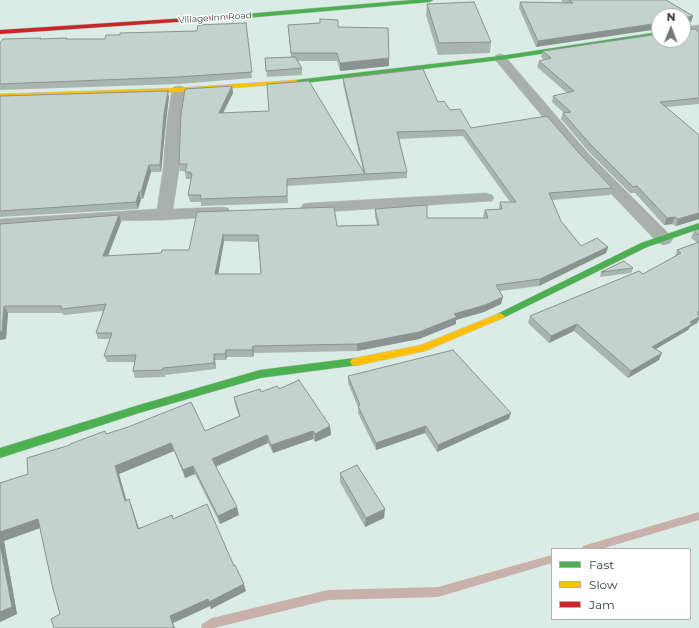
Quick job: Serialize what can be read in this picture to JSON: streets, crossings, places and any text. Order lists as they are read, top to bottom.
{
  "streets": {
    "street": ["Village Inn Road"]
  },
  "legend": ["Fast", "Slow", "Jam"],
  "north": "top"
}
